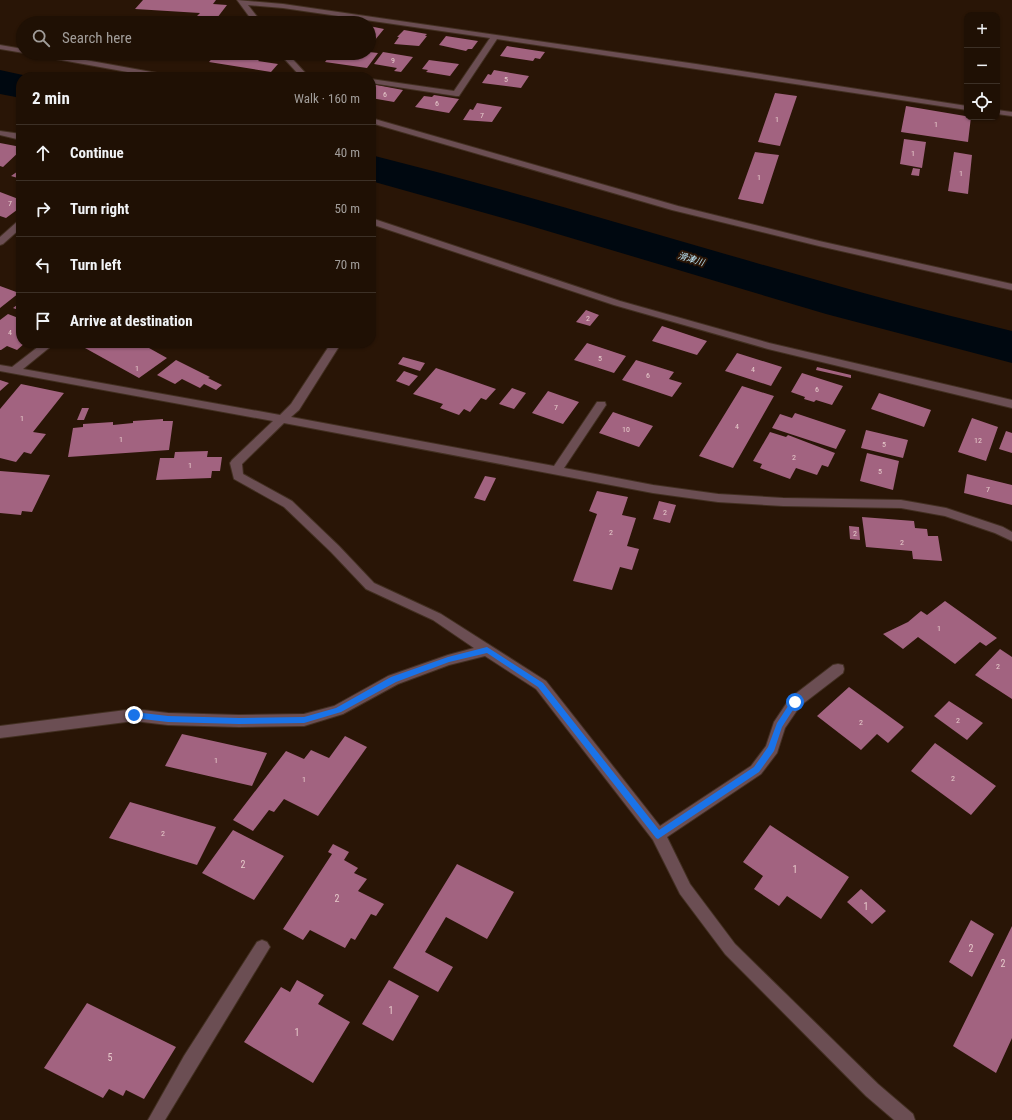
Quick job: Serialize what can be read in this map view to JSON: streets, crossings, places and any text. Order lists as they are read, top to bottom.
{
  "water": ["滑津川"],
  "house_numbers": [
    "9",
    "5",
    "6",
    "6",
    "7",
    "1",
    "1",
    "1",
    "1",
    "1",
    "7",
    "2",
    "4",
    "5",
    "1",
    "4",
    "6",
    "6",
    "7",
    "1",
    "4",
    "10",
    "1",
    "12",
    "5",
    "2",
    "1",
    "5",
    "7",
    "2",
    "2",
    "2",
    "2",
    "1",
    "2",
    "2",
    "2",
    "1",
    "2",
    "1",
    "2",
    "2",
    "1",
    "2",
    "1",
    "2",
    "2",
    "1",
    "1",
    "5"
  ],
  "page": {
    "map_buttons": ["+", "−"],
    "search": "Search here",
    "heading": ["2 min", "Walk · 160 m"],
    "list": [
      ["Continue", "40 m"],
      ["Turn right", "50 m"],
      ["Turn left", "70 m"],
      "Arrive at destination"
    ]
  }
}
